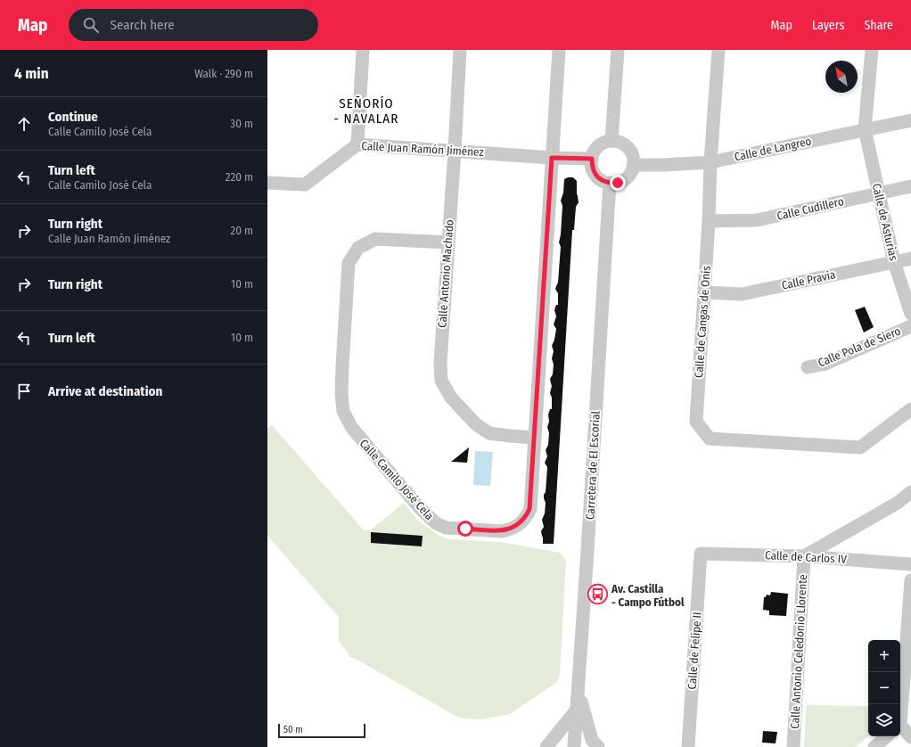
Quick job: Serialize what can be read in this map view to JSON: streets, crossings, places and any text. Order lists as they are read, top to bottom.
{
  "streets": {
    "street": [
      "Calle Juan Ramón Jiménez",
      "Calle de Langreo",
      "Calle Cudillero",
      "Calle de Asturias",
      "Calle Antonio Machado",
      "Calle Pravia",
      "Calle de Cangas de Onís",
      "Calle Pola de Siero",
      "Carretera de El Escorial",
      "Calle Camilo José Cela",
      "Calle de Carlos IV",
      "Calle de Felipe II",
      "Calle Antonio Celedonio Llorente"
    ]
  },
  "crossings": [
    ["Calle Juan Ramón Jiménez", "Calle de Langreo"],
    ["Calle Juan Ramón Jiménez", "Calle Antonio Machado"],
    ["Calle Juan Ramón Jiménez", "Carretera de El Escorial"],
    ["Calle Juan Ramón Jiménez", "Calle Camilo José Cela"],
    ["Calle de Langreo", "Calle de Asturias"],
    ["Calle de Langreo", "Calle de Cangas de Onís"],
    ["Calle de Langreo", "Carretera de El Escorial"],
    ["Calle Cudillero", "Calle de Asturias"],
    ["Calle Cudillero", "Calle de Cangas de Onís"],
    ["Calle de Asturias", "Calle Pravia"],
    ["Calle Antonio Machado", "Calle Camilo José Cela"],
    ["Calle Pravia", "Calle de Cangas de Onís"],
    ["Calle de Carlos IV", "Calle de Felipe II"],
    ["Calle de Carlos IV", "Calle Antonio Celedonio Llorente"]
  ],
  "districts": ["SEÑORÍO - NAVALAR"],
  "places": {
    "bus stop": ["Av. Castilla - Campo Fútbol"]
  },
  "scale_bar": "50 m",
  "north": "top left",
  "page": {
    "header": "Map",
    "search": "Search here",
    "nav": ["Map", "Layers", "Share"],
    "heading": ["4 min", "Walk · 290 m"],
    "list": [
      ["Continue", "Calle Camilo José Cela", "30 m"],
      ["Turn left", "Calle Camilo José Cela", "220 m"],
      ["Turn right", "Calle Juan Ramón Jiménez", "20 m"],
      ["Turn right", "10 m"],
      ["Turn left", "10 m"],
      "Arrive at destination"
    ],
    "map_buttons": ["+", "−"],
    "scale": "50 m"
  }
}
